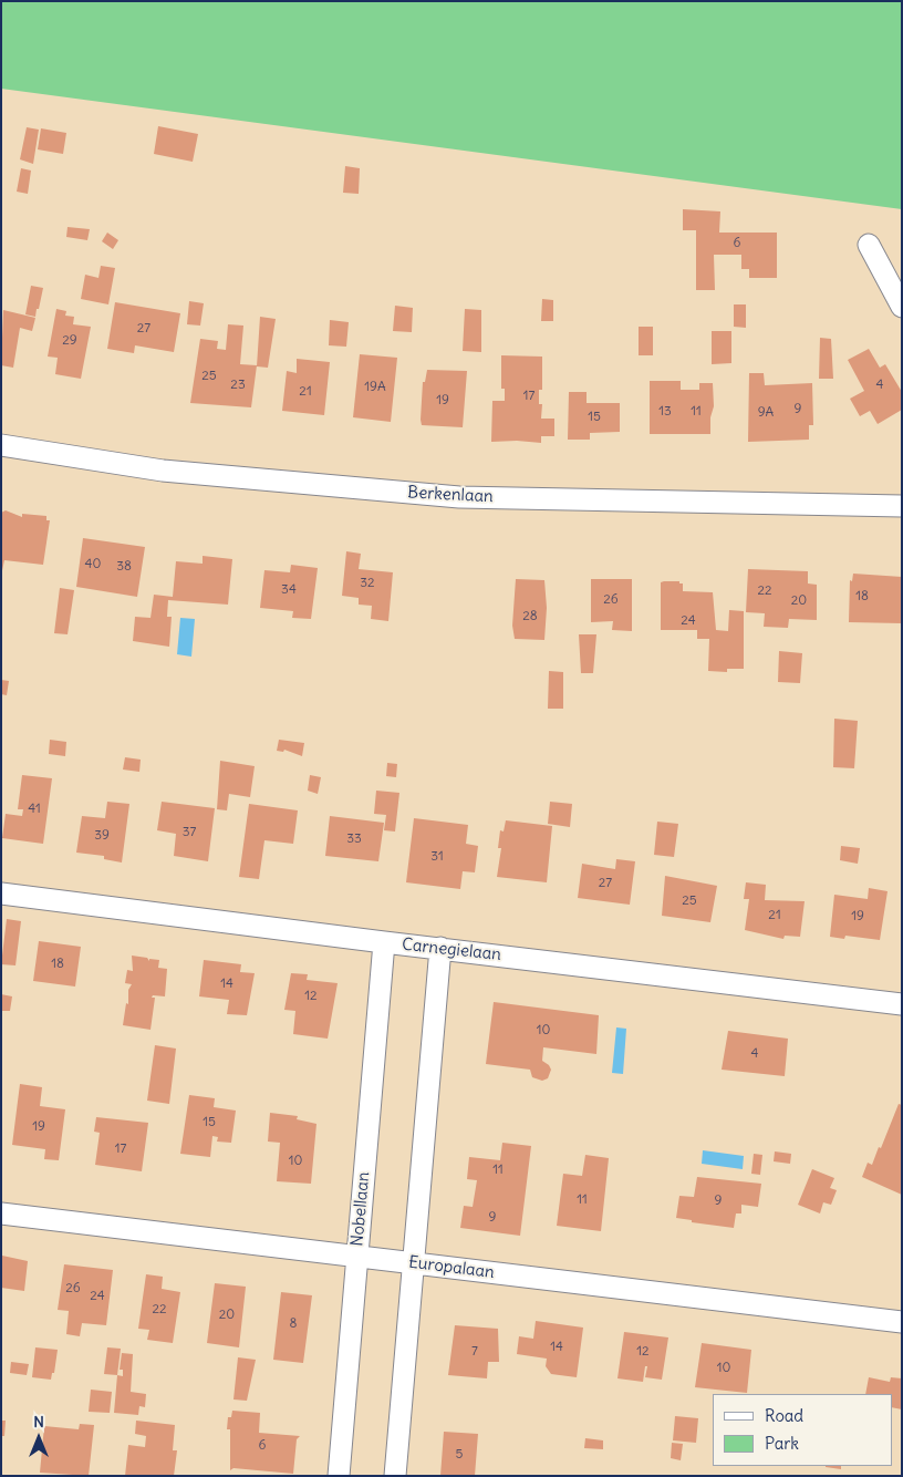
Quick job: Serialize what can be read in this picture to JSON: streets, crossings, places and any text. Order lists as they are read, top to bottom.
{
  "streets": {
    "street": [
      "Berkenlaan",
      "Carnegielaan",
      "Nobellaan",
      "Europalaan"
    ]
  },
  "crossings": [
    ["Carnegielaan", "Nobellaan"],
    ["Nobellaan", "Europalaan"]
  ],
  "house_numbers": [
    "6",
    "27",
    "29",
    "25",
    "23",
    "4",
    "19A",
    "21",
    "17",
    "19",
    "9",
    "13",
    "11",
    "9A",
    "15",
    "40",
    "38",
    "32",
    "34",
    "22",
    "18",
    "26",
    "20",
    "28",
    "24",
    "41",
    "37",
    "39",
    "33",
    "31",
    "27",
    "25",
    "21",
    "19",
    "18",
    "14",
    "12",
    "10",
    "4",
    "15",
    "19",
    "17",
    "10",
    "11",
    "11",
    "9",
    "9",
    "26",
    "24",
    "22",
    "20",
    "8",
    "14",
    "7",
    "12",
    "10",
    "6",
    "5"
  ],
  "legend": ["Road", "Park"],
  "north": "top"
}
